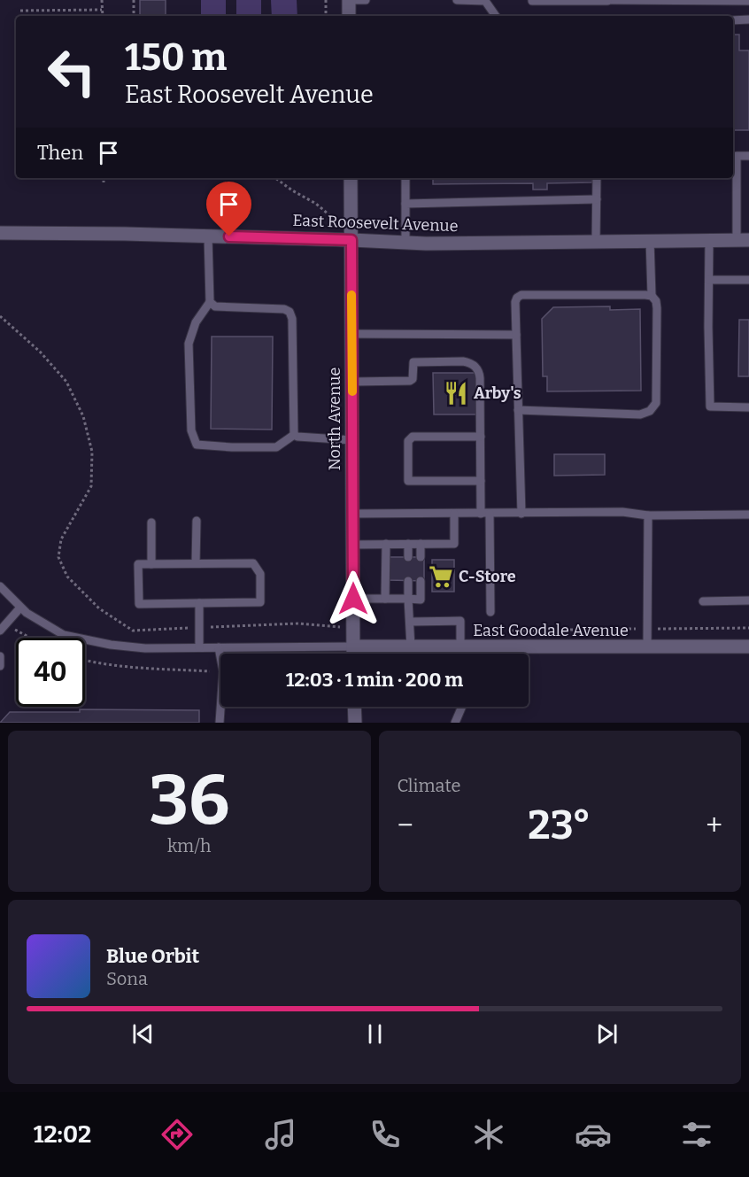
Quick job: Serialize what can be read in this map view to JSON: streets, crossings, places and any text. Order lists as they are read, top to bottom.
{
  "streets": {
    "street": ["East Roosevelt Avenue", "North Avenue", "East Goodale Avenue"]
  },
  "crossings": [
    ["East Roosevelt Avenue", "North Avenue"],
    ["North Avenue", "East Goodale Avenue"]
  ],
  "places": {
    "restaurant": ["Arby's"],
    "supermarket": ["C-Store"]
  },
  "page": {
    "turn": ["150 m", "East Roosevelt Avenue"],
    "then": "Then",
    "limit": "40",
    "trip": "12:03 · 1 min · 200 m",
    "tile": [
      ["36", "km/h"],
      "Climate"
    ],
    "heat": ["−", "23°", "+"],
    "song": ["Blue Orbit", "Sona"],
    "tabs": "12:02"
  }
}
